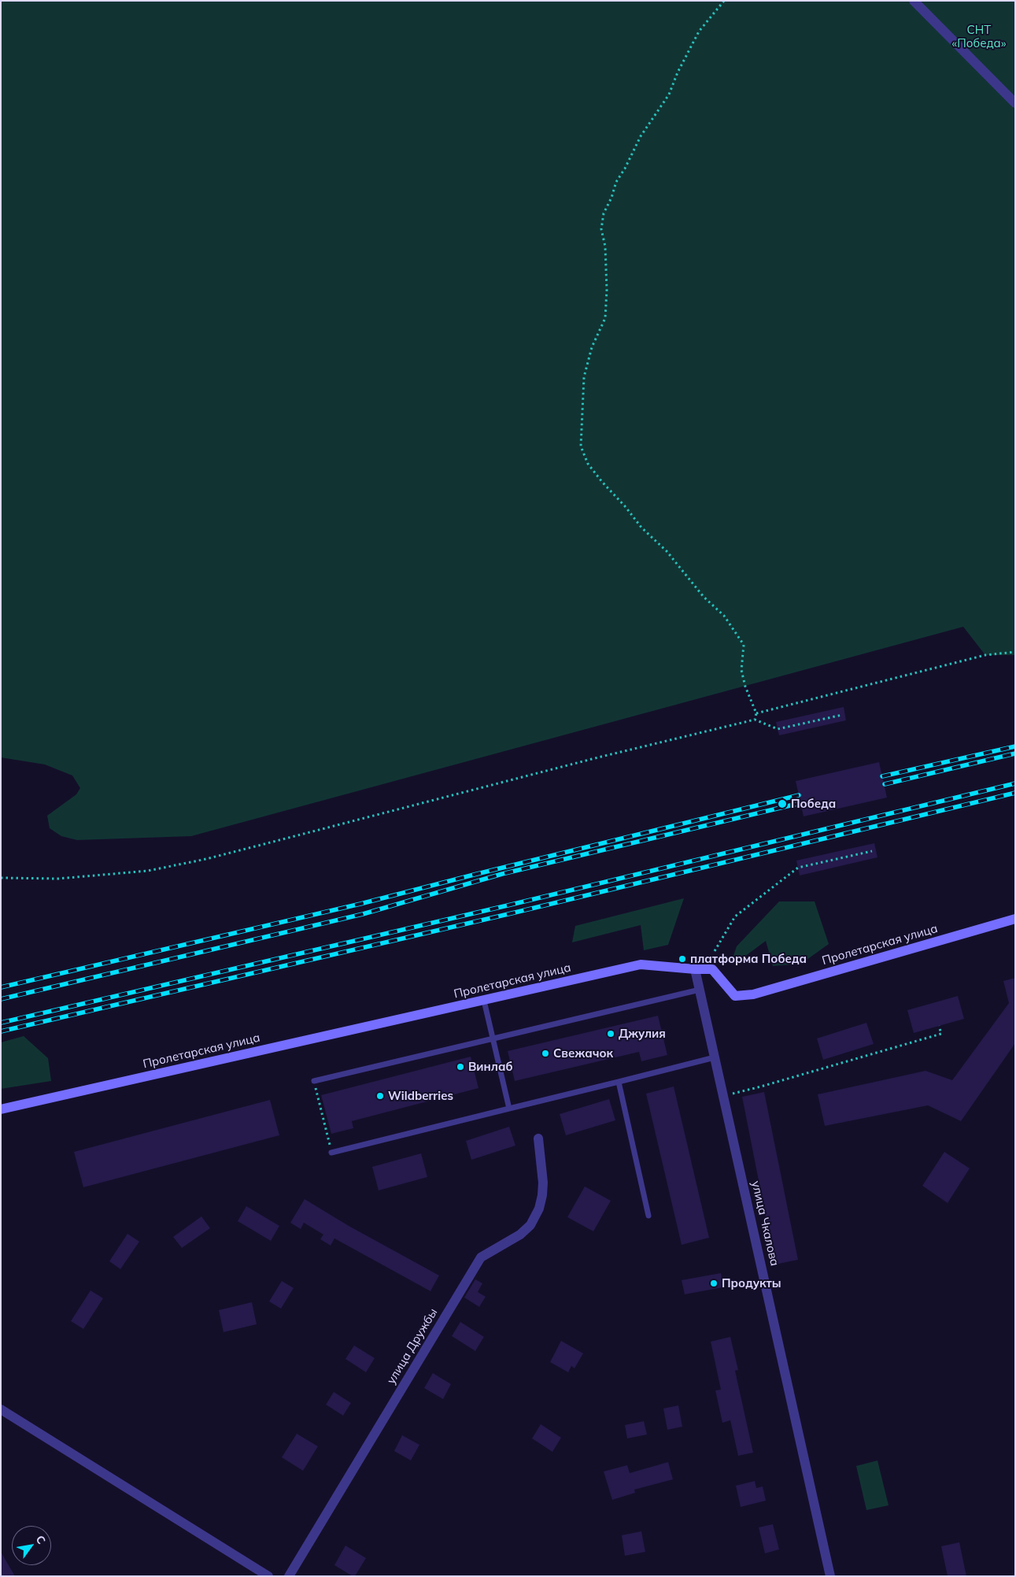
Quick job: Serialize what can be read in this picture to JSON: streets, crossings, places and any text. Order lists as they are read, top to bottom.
{
  "streets": {
    "main road": ["Пролетарская улица"],
    "street": ["улица Чкалова", "улица Дружбы"]
  },
  "crossings": [
    ["Пролетарская улица", "улица Чкалова"]
  ],
  "parks": ["СНТ «Победа»"],
  "places": [
    "Победа",
    "платформа Победа",
    "Джулия",
    "Свежачок",
    "Винлаб",
    "Wildberries",
    "Продукты"
  ],
  "north": "top right"
}
